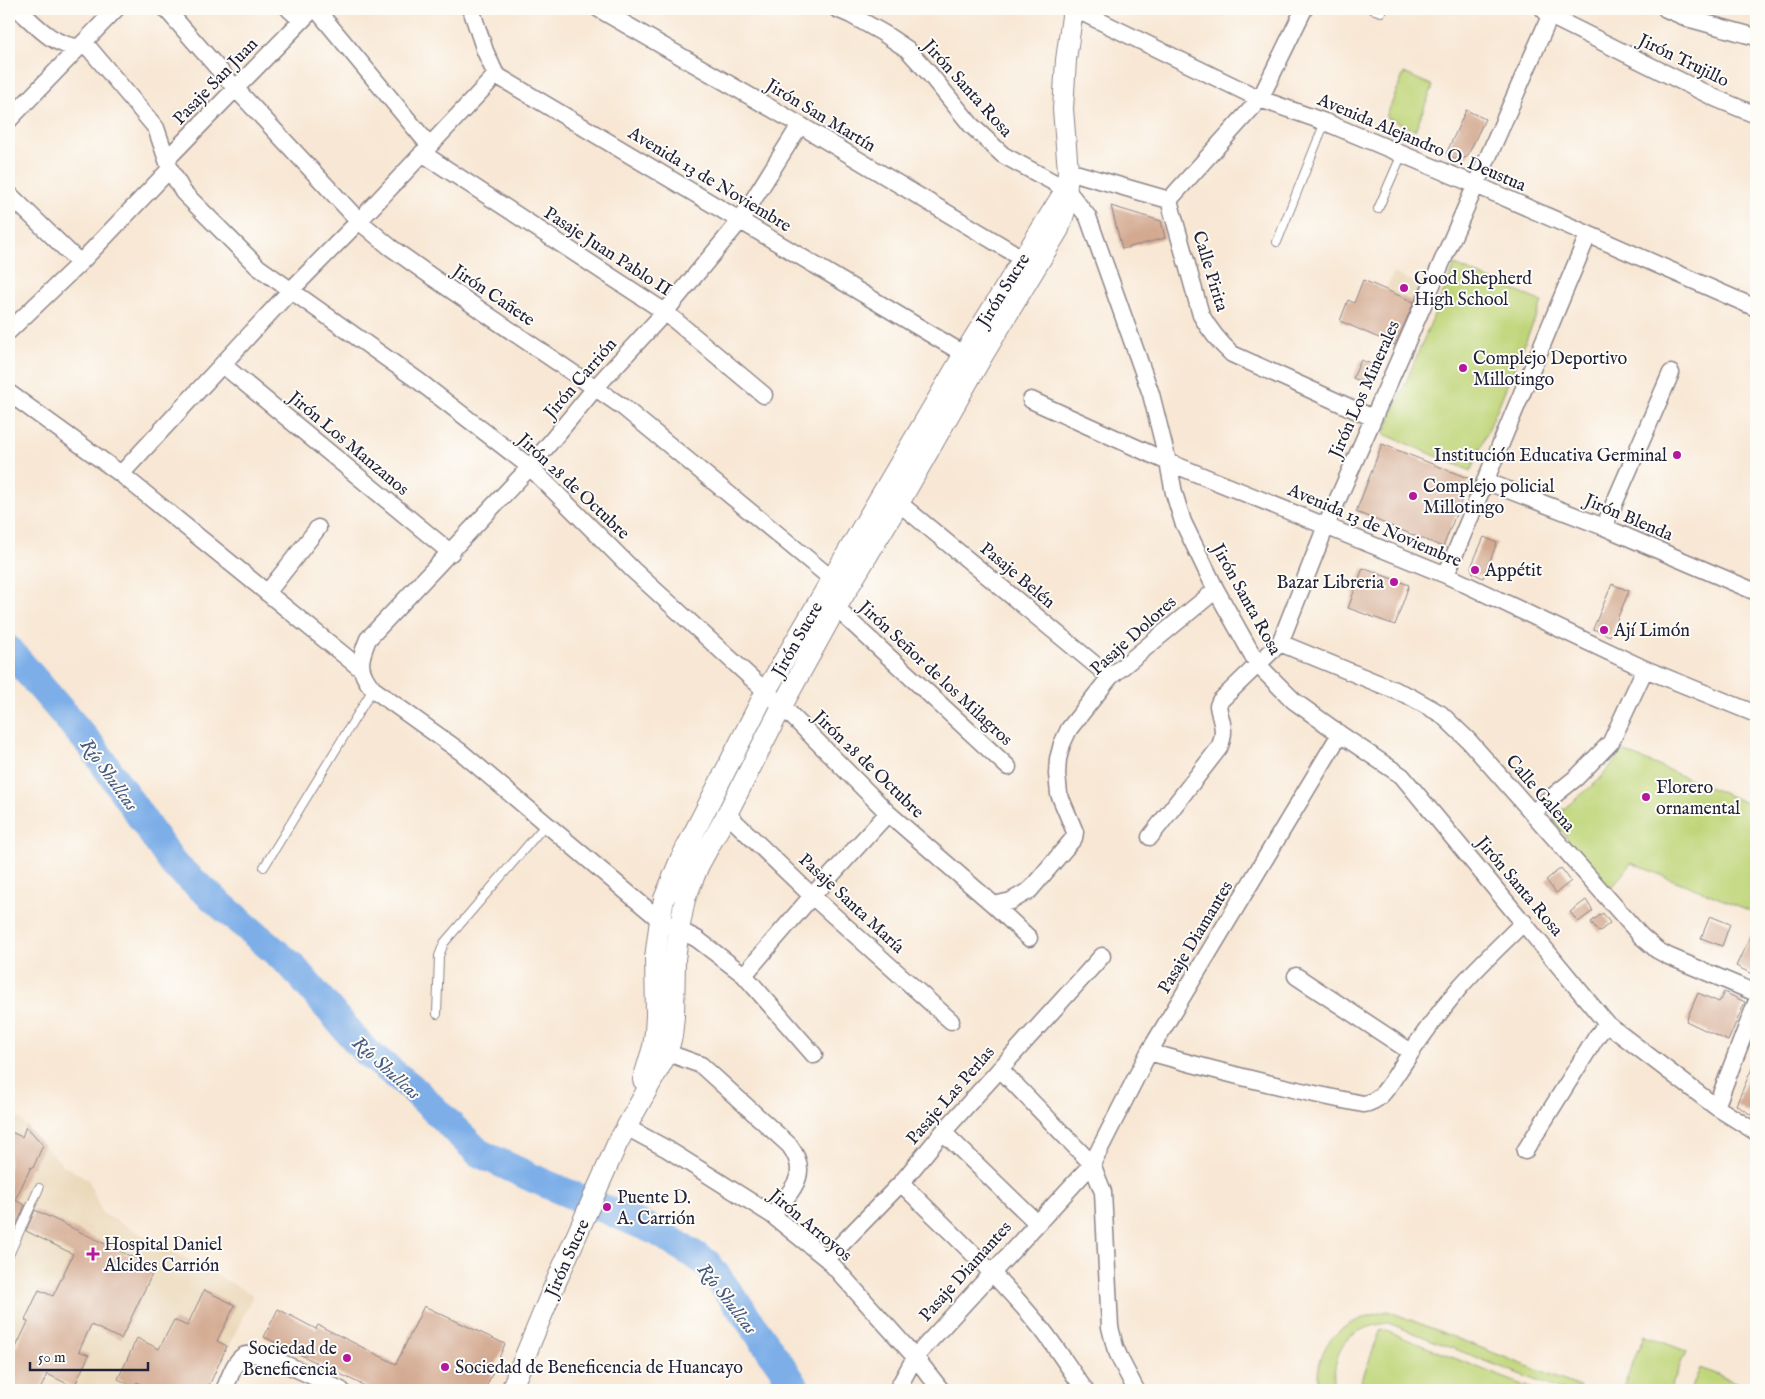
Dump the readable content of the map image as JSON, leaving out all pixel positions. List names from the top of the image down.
{
  "streets": {
    "street": [
      "Jirón Trujillo",
      "Pasaje San Juan",
      "Jirón Santa Rosa",
      "Jirón San Martín",
      "Avenida Alejandro O. Deustua",
      "Avenida 13 de Noviembre",
      "Pasaje Juan Pablo II",
      "Calle Pirita",
      "Jirón Sucre",
      "Jirón Cañete",
      "Jirón Carrión",
      "Jirón Los Minerales",
      "Jirón Los Manzanos",
      "Jirón 28 de Octubre",
      "Jirón Blenda",
      "Pasaje Belén",
      "Pasaje Dolores",
      "Jirón Señor de los Milagros",
      "Calle Galena",
      "Pasaje Santa María",
      "Pasaje Diamantes",
      "Pasaje Las Perlas",
      "Jirón Arroyos"
    ]
  },
  "crossings": [
    ["Jirón Trujillo", "Jirón Los Minerales"],
    ["Pasaje San Juan", "Pasaje Juan Pablo II"],
    ["Pasaje San Juan", "Jirón Cañete"],
    ["Pasaje San Juan", "Jirón 28 de Octubre"],
    ["Jirón Santa Rosa", "Avenida 13 de Noviembre"],
    ["Jirón Santa Rosa", "Jirón Sucre"],
    ["Jirón Santa Rosa", "Jirón Los Minerales"],
    ["Jirón Santa Rosa", "Pasaje Dolores"],
    ["Jirón Santa Rosa", "Pasaje Diamantes"],
    ["Jirón San Martín", "Jirón Sucre"],
    ["Jirón San Martín", "Jirón Carrión"],
    ["Avenida Alejandro O. Deustua", "Jirón Sucre"],
    ["Avenida Alejandro O. Deustua", "Jirón Los Minerales"],
    ["Avenida 13 de Noviembre", "Jirón Sucre"],
    ["Avenida 13 de Noviembre", "Jirón Carrión"],
    ["Avenida 13 de Noviembre", "Jirón Los Minerales"],
    ["Pasaje Juan Pablo II", "Jirón Carrión"],
    ["Calle Pirita", "Jirón Los Minerales"],
    ["Jirón Sucre", "Jirón Cañete"],
    ["Jirón Sucre", "Jirón 28 de Octubre"],
    ["Jirón Sucre", "Pasaje Belén"],
    ["Jirón Sucre", "Jirón Señor de los Milagros"],
    ["Jirón Sucre", "Pasaje Santa María"],
    ["Jirón Sucre", "Jirón Arroyos"],
    ["Jirón Cañete", "Jirón Carrión"],
    ["Jirón Carrión", "Jirón Los Manzanos"],
    ["Jirón Carrión", "Jirón 28 de Octubre"],
    ["Jirón Los Minerales", "Calle Galena"],
    ["Jirón 28 de Octubre", "Pasaje Dolores"],
    ["Pasaje Belén", "Pasaje Dolores"],
    ["Pasaje Diamantes", "Jirón Arroyos"],
    ["Pasaje Las Perlas", "Jirón Arroyos"]
  ],
  "water": ["Río Shullcas"],
  "places": {
    "other": [
      "Good Shepherd High School",
      "Complejo Deportivo Millotingo",
      "Institución Educativa Germinal",
      "Complejo policial Millotingo",
      "Appétit",
      "Bazar Libreria",
      "Ají Limón",
      "Florero ornamental",
      "Puente D. A. Carrión",
      "Sociedad de Beneficencia",
      "Sociedad de Beneficencia de Huancayo"
    ],
    "health": ["Hospital Daniel Alcides Carrión"]
  },
  "scale_bar": "50 m"
}
